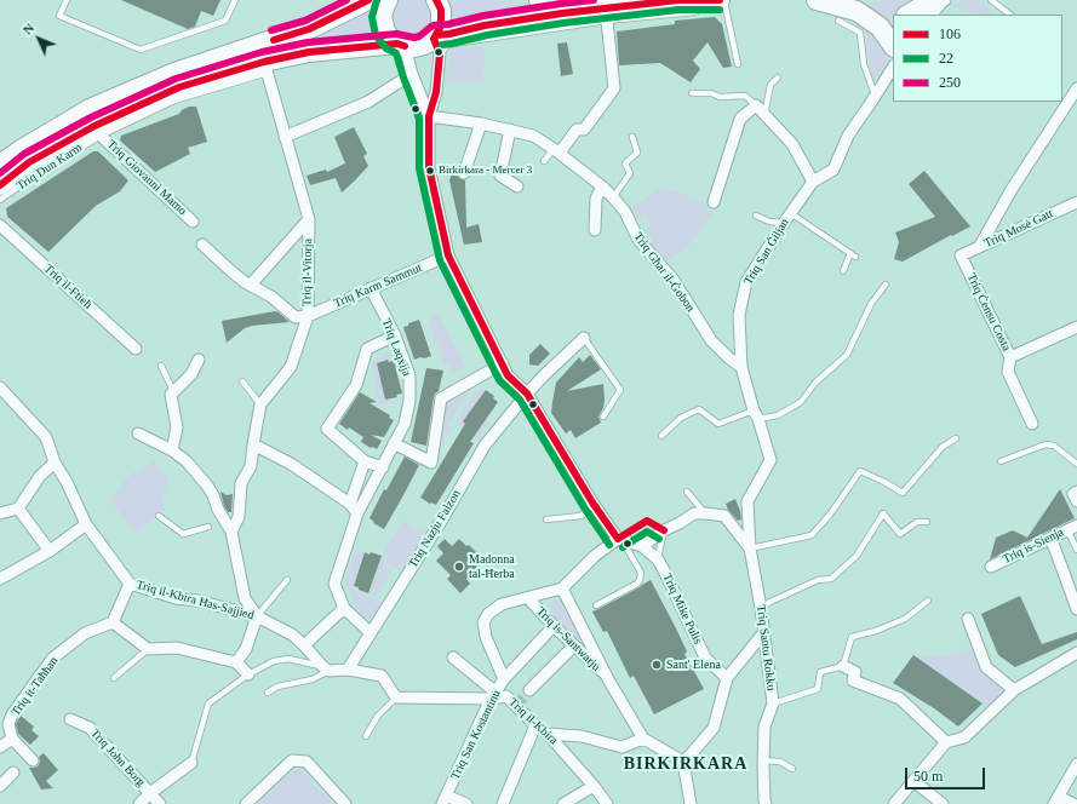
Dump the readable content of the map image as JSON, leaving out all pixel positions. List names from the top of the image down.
{
  "streets": {
    "highway": ["Triq Dun Karm"],
    "street": [
      "Triq Giovanni Mamo",
      "Triq Mosè Gatt",
      "Triq San Ġiljan",
      "Triq il-Vitorja",
      "Triq Għar il-Ġobon",
      "Triq Karm Sammut",
      "Triq il-Ftieħ",
      "Triq Ċensu Costa",
      "Triq Laqxija",
      "Triq Nazju Falzon",
      "Triq is-Sienja",
      "Triq il-Kbira Ħas-Sajjied",
      "Triq Mike Pulis",
      "Triq is-Santwarju",
      "Triq Santu Rokku",
      "Triq it-Taħħan",
      "Triq il-Kbira",
      "Triq San Kostantinu",
      "Triq John Borg"
    ]
  },
  "crossings": [
    ["Triq Dun Karm", "Triq Giovanni Mamo"],
    ["Triq Dun Karm", "Triq il-Vitorja"],
    ["Triq Mosè Gatt", "Triq Ċensu Costa"],
    ["Triq San Ġiljan", "Triq Għar il-Ġobon"],
    ["Triq San Ġiljan", "Triq Santu Rokku"],
    ["Triq il-Vitorja", "Triq Karm Sammut"],
    ["Triq Karm Sammut", "Triq Laqxija"],
    ["Triq Laqxija", "Triq Nazju Falzon"],
    ["Triq is-Santwarju", "Triq San Kostantinu"],
    ["Triq il-Kbira", "Triq San Kostantinu"]
  ],
  "districts": ["BIRKIRKARA"],
  "places": ["Birkirkara - Mercer 3", "Madonna tal-Ħerba", "Sant' Elena"],
  "lines": ["transit line 106", "transit line 22", "transit line 250"],
  "legend": ["106", "22", "250"],
  "scale_bar": "50 m",
  "north": "top left"
}
